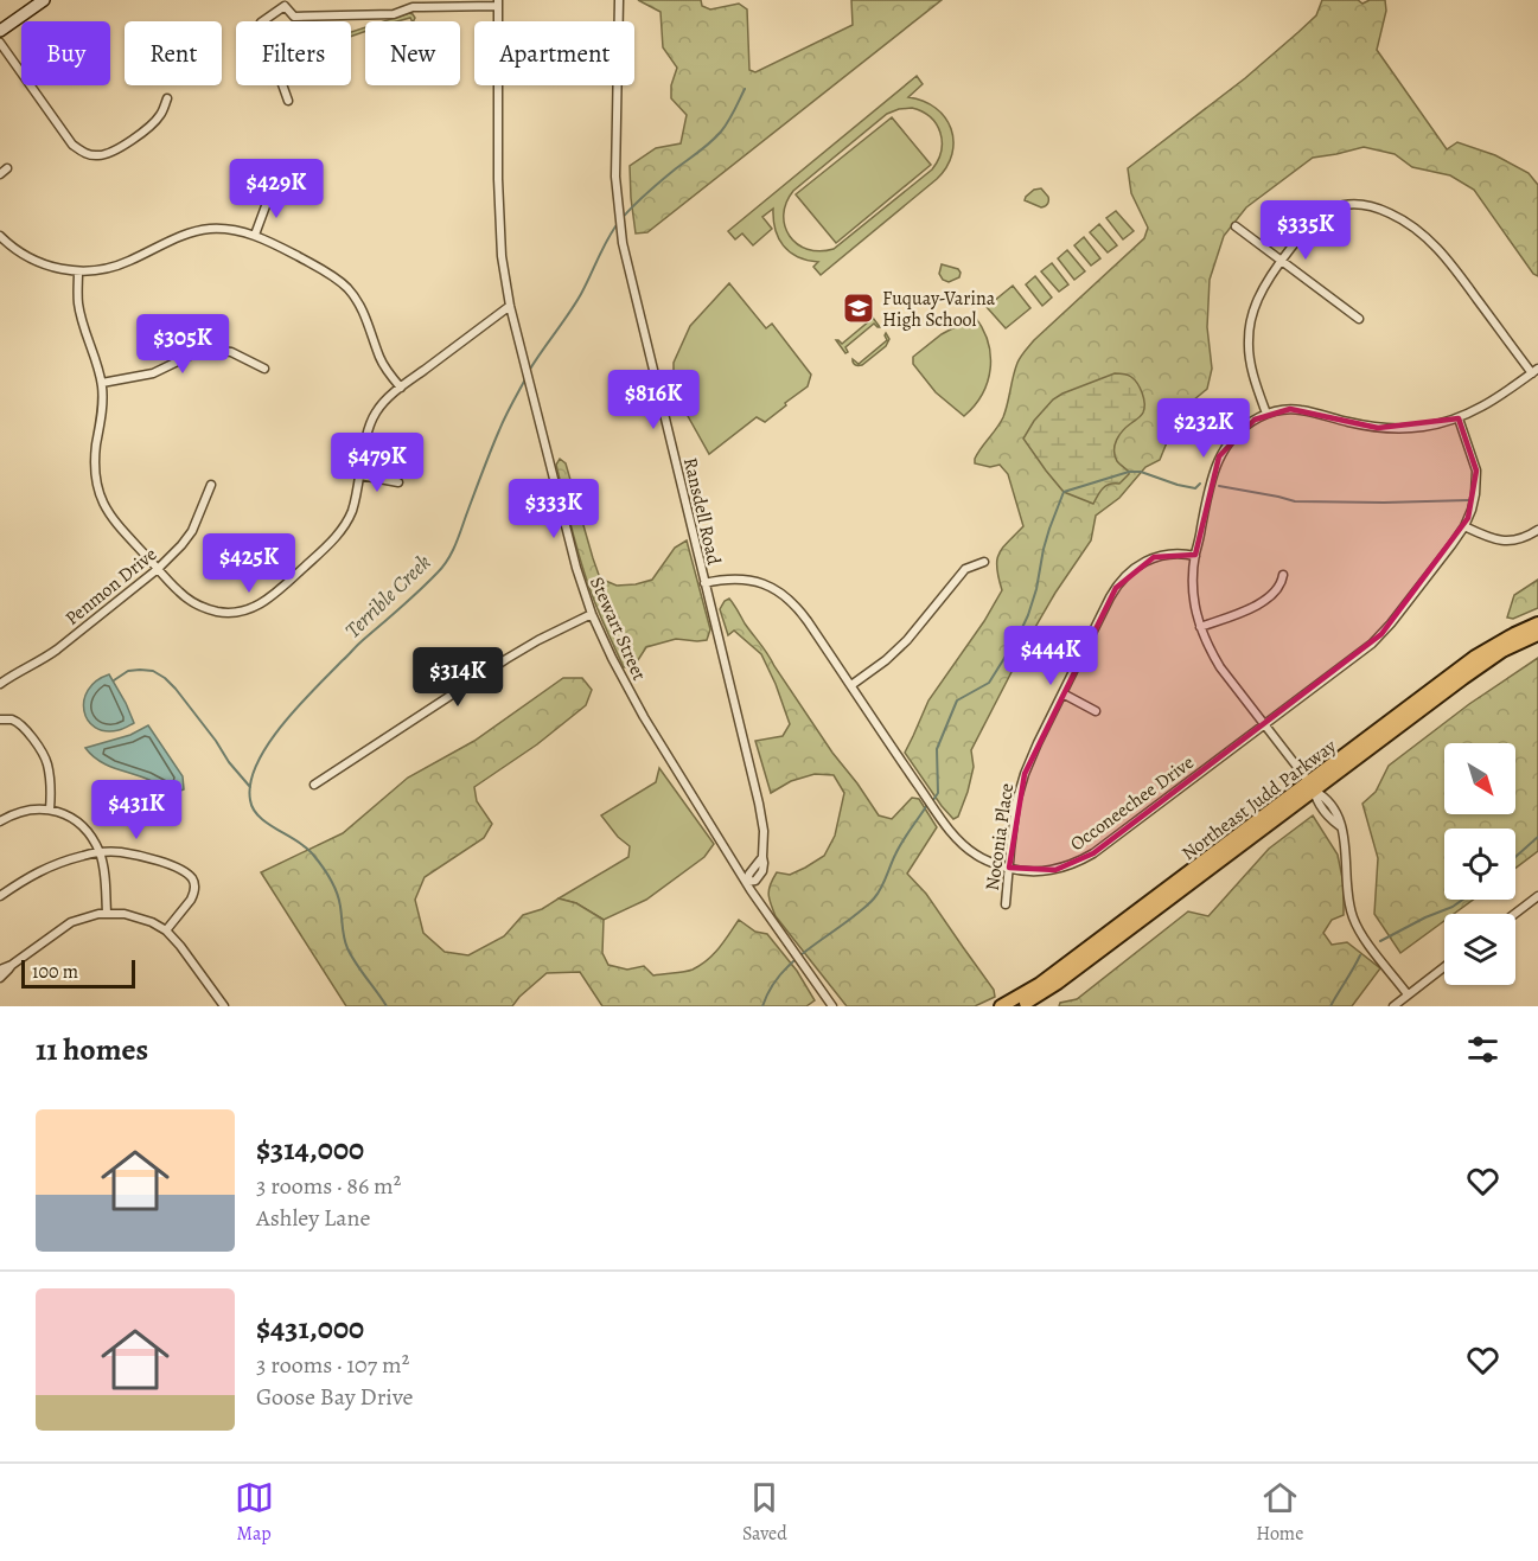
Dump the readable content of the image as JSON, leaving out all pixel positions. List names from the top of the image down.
{
  "streets": {
    "highway": ["Northeast Judd Parkway"],
    "street": [
      "Ransdell Road",
      "Penmon Drive",
      "Stewart Street",
      "Occoneechee Drive",
      "Noconia Place"
    ]
  },
  "crossings": [
    ["Ransdell Road", "Stewart Street"],
    ["Ransdell Road", "Occoneechee Drive"],
    ["Occoneechee Drive", "Noconia Place"]
  ],
  "water": ["Terrible Creek"],
  "places": {
    "school or university": ["Fuquay-Varina High School"]
  },
  "scale_bar": "100 m",
  "north": "bottom right",
  "page": {
    "chip": [
      "Buy",
      "Rent",
      "Filters",
      "New",
      "Apartment"
    ],
    "price": [
      "$429K",
      "$335K",
      "$305K",
      "$816K",
      "$232K",
      "$479K",
      "$333K",
      "$425K",
      "$444K",
      "$314K",
      "$431K"
    ],
    "scale": "100 m",
    "heading": "11 homes",
    "list": [
      {
        "name": "$314,000",
        "note": "3 rooms · 86 m² · Ashley Lane"
      },
      {
        "name": "$431,000",
        "note": "3 rooms · 107 m² · Goose Bay Drive"
      }
    ],
    "tabs": ["Map", "Saved", "Home"]
  }
}
